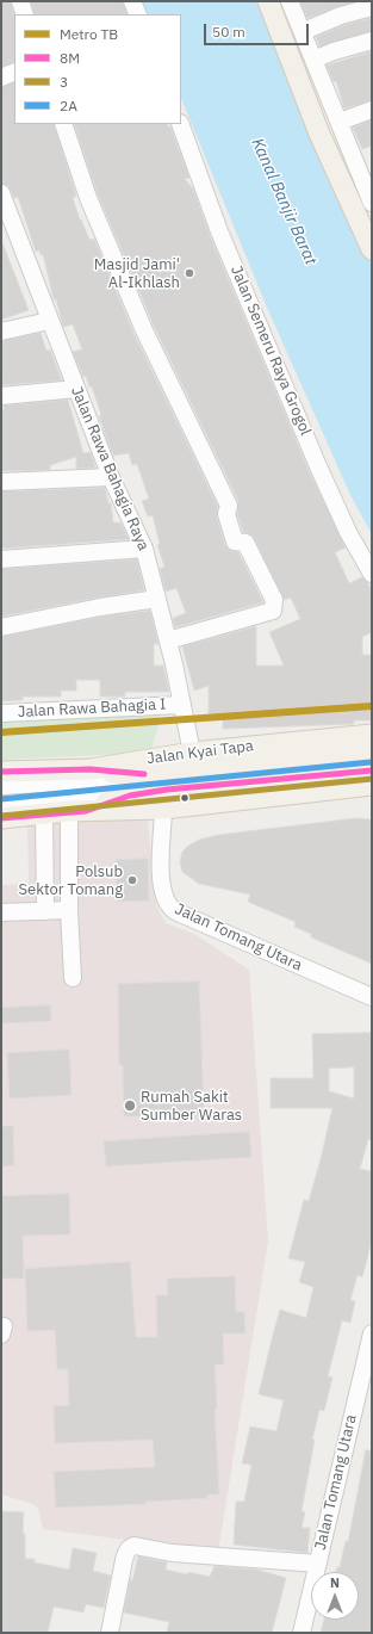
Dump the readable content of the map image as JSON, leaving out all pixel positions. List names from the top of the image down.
{
  "streets": {
    "main road": ["Jalan Kyai Tapa"],
    "street": [
      "Jalan Semeru Raya Grogol",
      "Jalan Rawa Bahagia Raya",
      "Jalan Rawa Bahagia I",
      "Jalan Tomang Utara"
    ]
  },
  "crossings": [
    ["Jalan Rawa Bahagia Raya", "Jalan Rawa Bahagia I"],
    ["Jalan Rawa Bahagia Raya", "Jalan Kyai Tapa"]
  ],
  "water": ["Kanal Banjir Barat"],
  "places": ["Masjid Jami' Al-Ikhlash", "Polsub Sektor Tomang", "Rumah Sakit Sumber Waras"],
  "lines": [
    "metro line TB",
    "transit line 2A",
    "transit line 8M",
    "transit line 3"
  ],
  "legend": [
    "Metro TB",
    "8M",
    "3",
    "2A"
  ],
  "scale_bar": "50 m",
  "north": "top"
}
